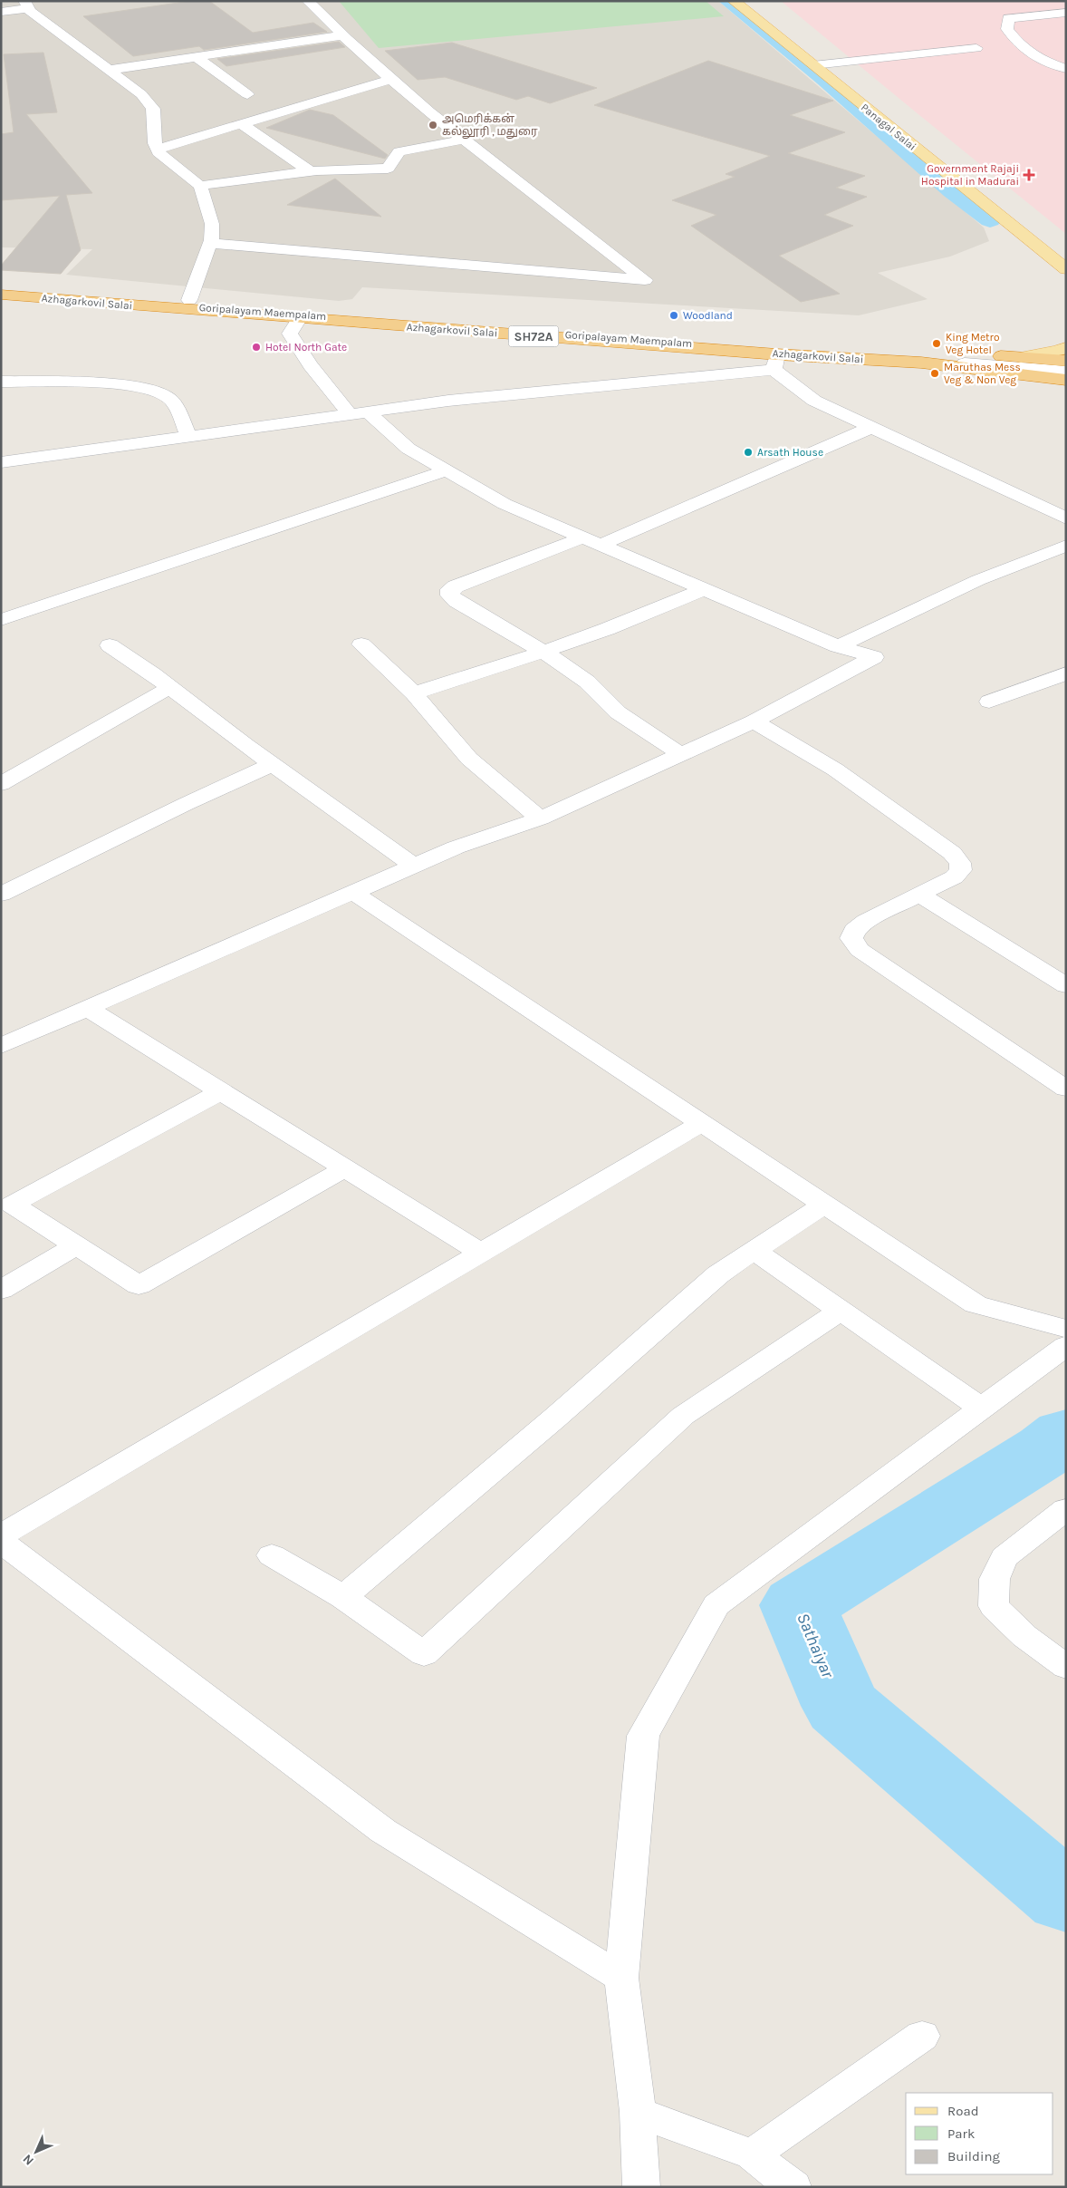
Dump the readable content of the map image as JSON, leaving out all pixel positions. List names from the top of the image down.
{
  "streets": {
    "highway": ["Azhagarkovil Salai", "SH72A"],
    "main road": ["Panagal Salai"],
    "street": ["Goripalayam Maempalam"]
  },
  "crossings": [
    ["Azhagarkovil Salai", "Goripalayam Maempalam"]
  ],
  "water": ["Sathaiyar"],
  "places": {
    "other": [
      "அமெரிக்கன் கல்லூரி , மதுரை",
      "Woodland",
      "King Metro Veg Hotel",
      "Hotel North Gate",
      "Maruthas Mess Veg & Non Veg",
      "Arsath House"
    ],
    "health": ["Government Rajaji Hospital in Madurai"]
  },
  "legend": ["Road", "Park", "Building"],
  "north": "bottom left"
}
